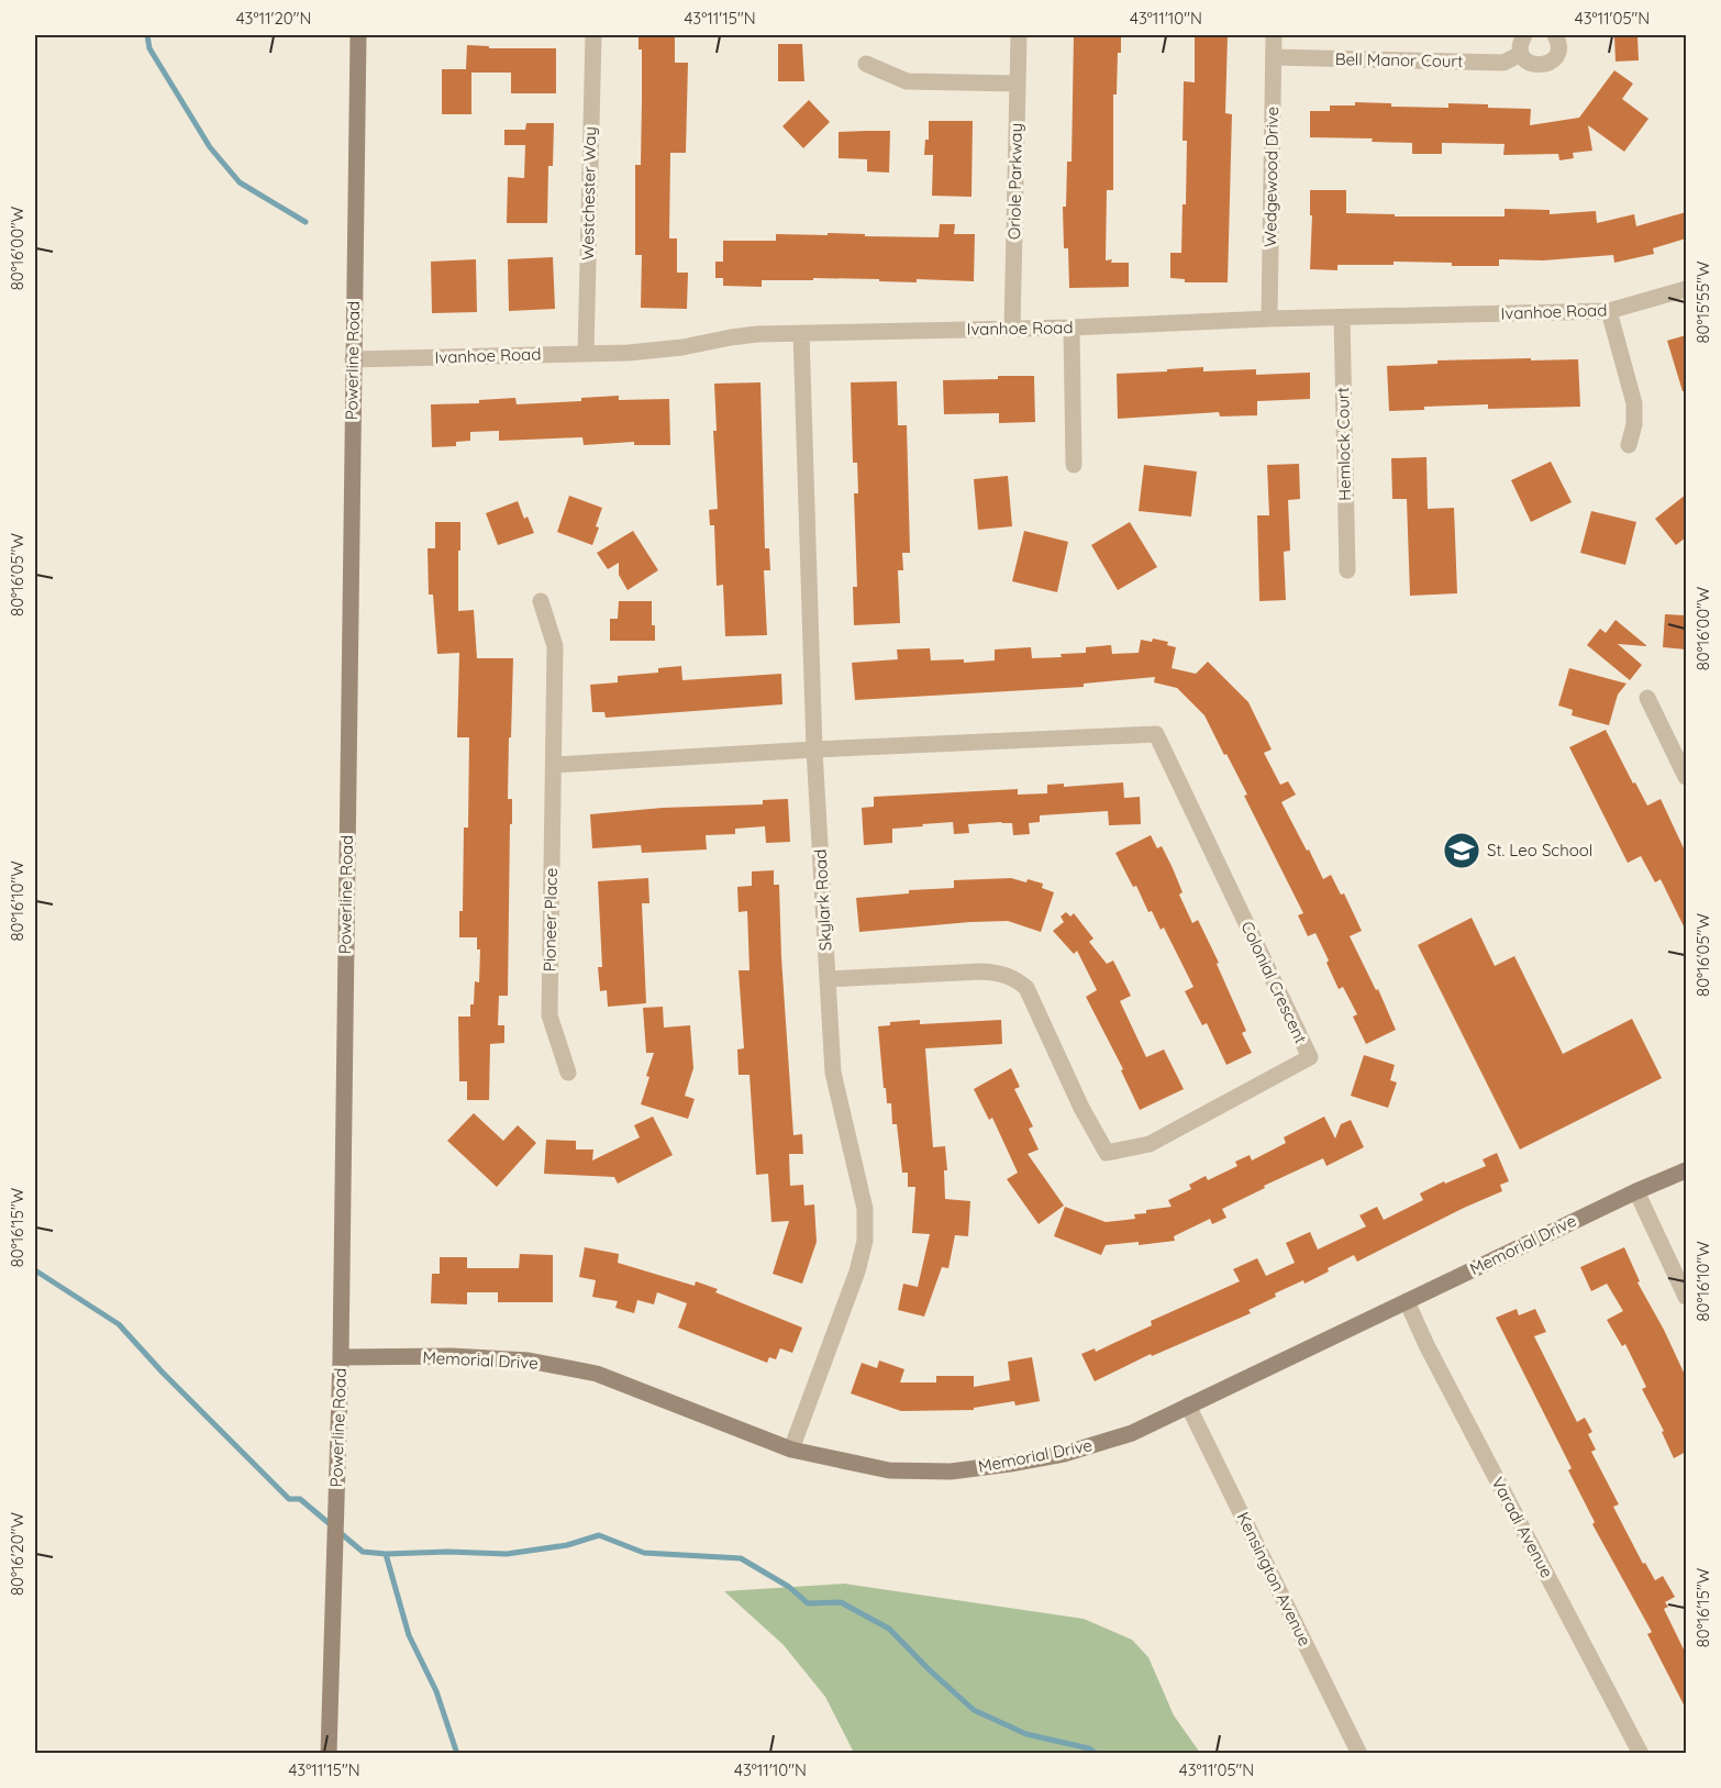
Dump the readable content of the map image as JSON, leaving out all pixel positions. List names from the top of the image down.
{
  "streets": {
    "main road": ["Powerline Road", "Memorial Drive"],
    "street": [
      "Bell Manor Court",
      "Wedgewood Drive",
      "Oriole Parkway",
      "Westchester Way",
      "Ivanhoe Road",
      "Hemlock Court",
      "Skylark Road",
      "Pioneer Place",
      "Colonial Crescent",
      "Varadi Avenue",
      "Kensington Avenue"
    ]
  },
  "crossings": [
    ["Bell Manor Court", "Wedgewood Drive"],
    ["Wedgewood Drive", "Ivanhoe Road"],
    ["Oriole Parkway", "Ivanhoe Road"],
    ["Westchester Way", "Ivanhoe Road"],
    ["Ivanhoe Road", "Powerline Road"],
    ["Ivanhoe Road", "Hemlock Court"],
    ["Ivanhoe Road", "Skylark Road"],
    ["Powerline Road", "Memorial Drive"],
    ["Skylark Road", "Colonial Crescent"],
    ["Skylark Road", "Memorial Drive"],
    ["Memorial Drive", "Varadi Avenue"],
    ["Memorial Drive", "Kensington Avenue"]
  ],
  "places": {
    "school or university": ["St. Leo School"]
  },
  "coordinates": [
    "43°11'20\"N",
    "43°11'15\"N",
    "43°11'10\"N",
    "43°11'05\"N",
    "80°16'00\"W",
    "80°15'55\"W",
    "80°16'05\"W",
    "80°16'10\"W",
    "80°16'15\"W",
    "80°16'20\"W"
  ]
}
